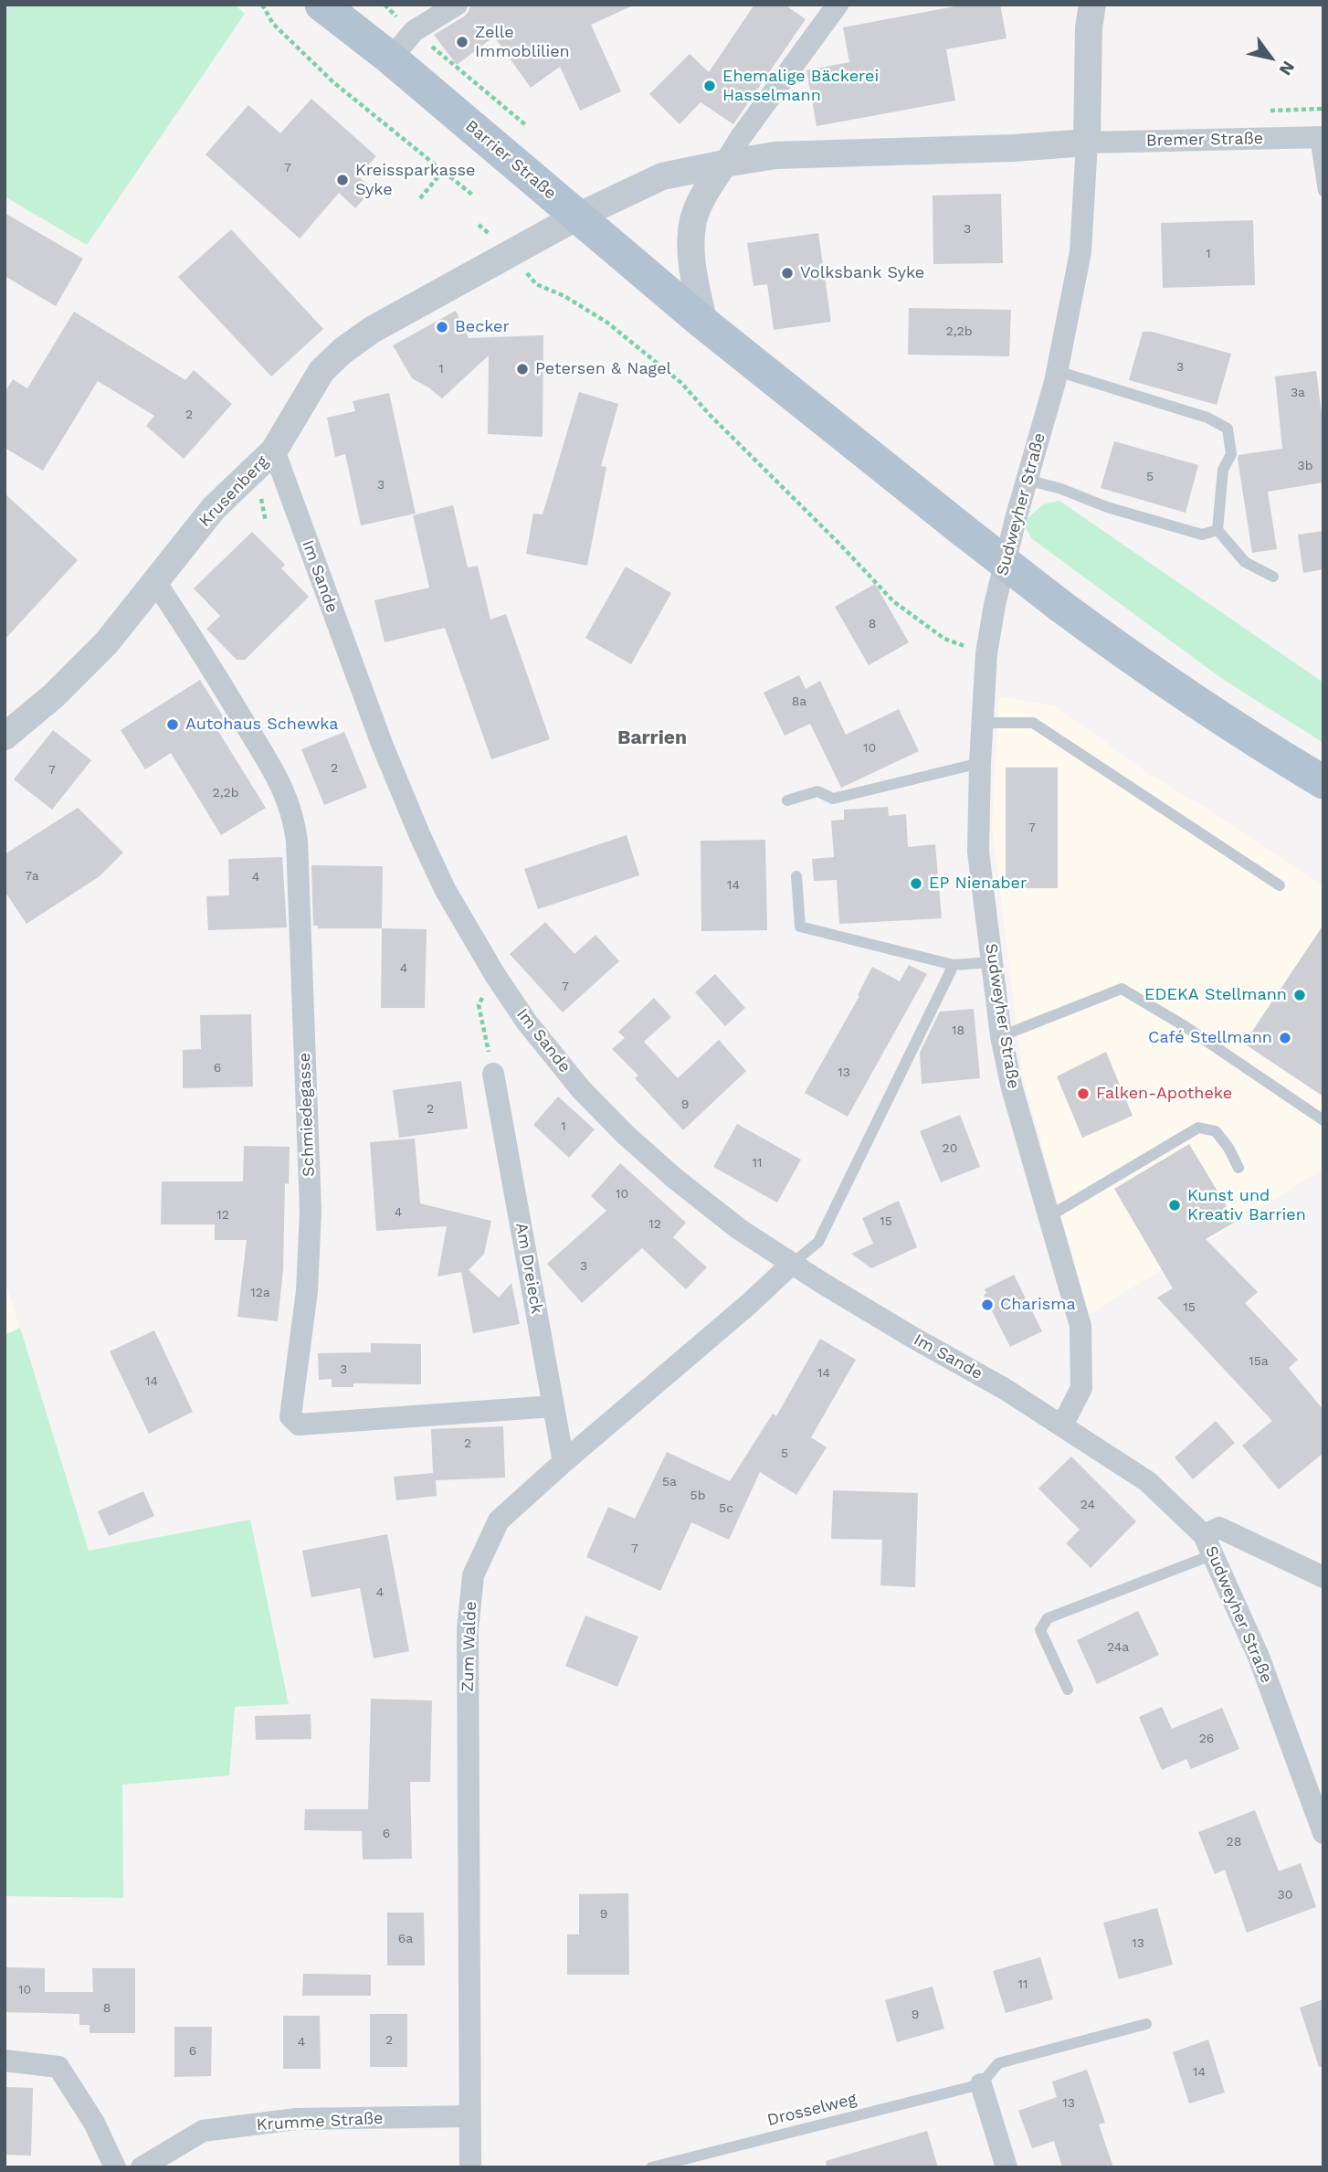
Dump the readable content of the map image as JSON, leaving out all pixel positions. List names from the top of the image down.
{
  "streets": {
    "main road": ["Barrier Straße"],
    "street": [
      "Bremer Straße",
      "Krusenberg",
      "Sudweyher Straße",
      "Im Sande",
      "Schmiedegasse",
      "Am Dreieck",
      "Zum Walde",
      "Krumme Straße"
    ],
    "lane": ["Drosselweg"]
  },
  "crossings": [
    ["Bremer Straße", "Sudweyher Straße"],
    ["Barrier Straße", "Krusenberg"],
    ["Krusenberg", "Im Sande"],
    ["Krusenberg", "Schmiedegasse"],
    ["Sudweyher Straße", "Im Sande"],
    ["Im Sande", "Zum Walde"],
    ["Schmiedegasse", "Am Dreieck"],
    ["Am Dreieck", "Zum Walde"],
    ["Zum Walde", "Krumme Straße"]
  ],
  "districts": ["Barrien"],
  "places": [
    "Zelle Immoblilien",
    "Ehemalige Bäckerei Hasselmann",
    "Kreissparkasse Syke",
    "Volksbank Syke",
    "Becker",
    "Petersen & Nagel",
    "Autohaus Schewka",
    "EP Nienaber",
    "EDEKA Stellmann",
    "Café Stellmann",
    "Falken-Apotheke",
    "Kunst und Kreativ Barrien",
    "Charisma"
  ],
  "house_numbers": [
    "7",
    "3",
    "1",
    "2,2b",
    "3",
    "1",
    "3a",
    "2",
    "3b",
    "5",
    "3",
    "8",
    "8a",
    "10",
    "2",
    "7",
    "2,2b",
    "7",
    "7a",
    "4",
    "14",
    "4",
    "7",
    "18",
    "6",
    "13",
    "9",
    "2",
    "1",
    "20",
    "11",
    "10",
    "4",
    "12",
    "15",
    "12",
    "3",
    "12a",
    "15",
    "15a",
    "3",
    "14",
    "14",
    "2",
    "5",
    "5a",
    "5b",
    "24",
    "5c",
    "7",
    "4",
    "24a",
    "26",
    "6",
    "28",
    "30",
    "9",
    "6a",
    "13",
    "11",
    "10",
    "8",
    "9",
    "2",
    "4",
    "6",
    "14",
    "13"
  ],
  "north": "bottom right"
}
